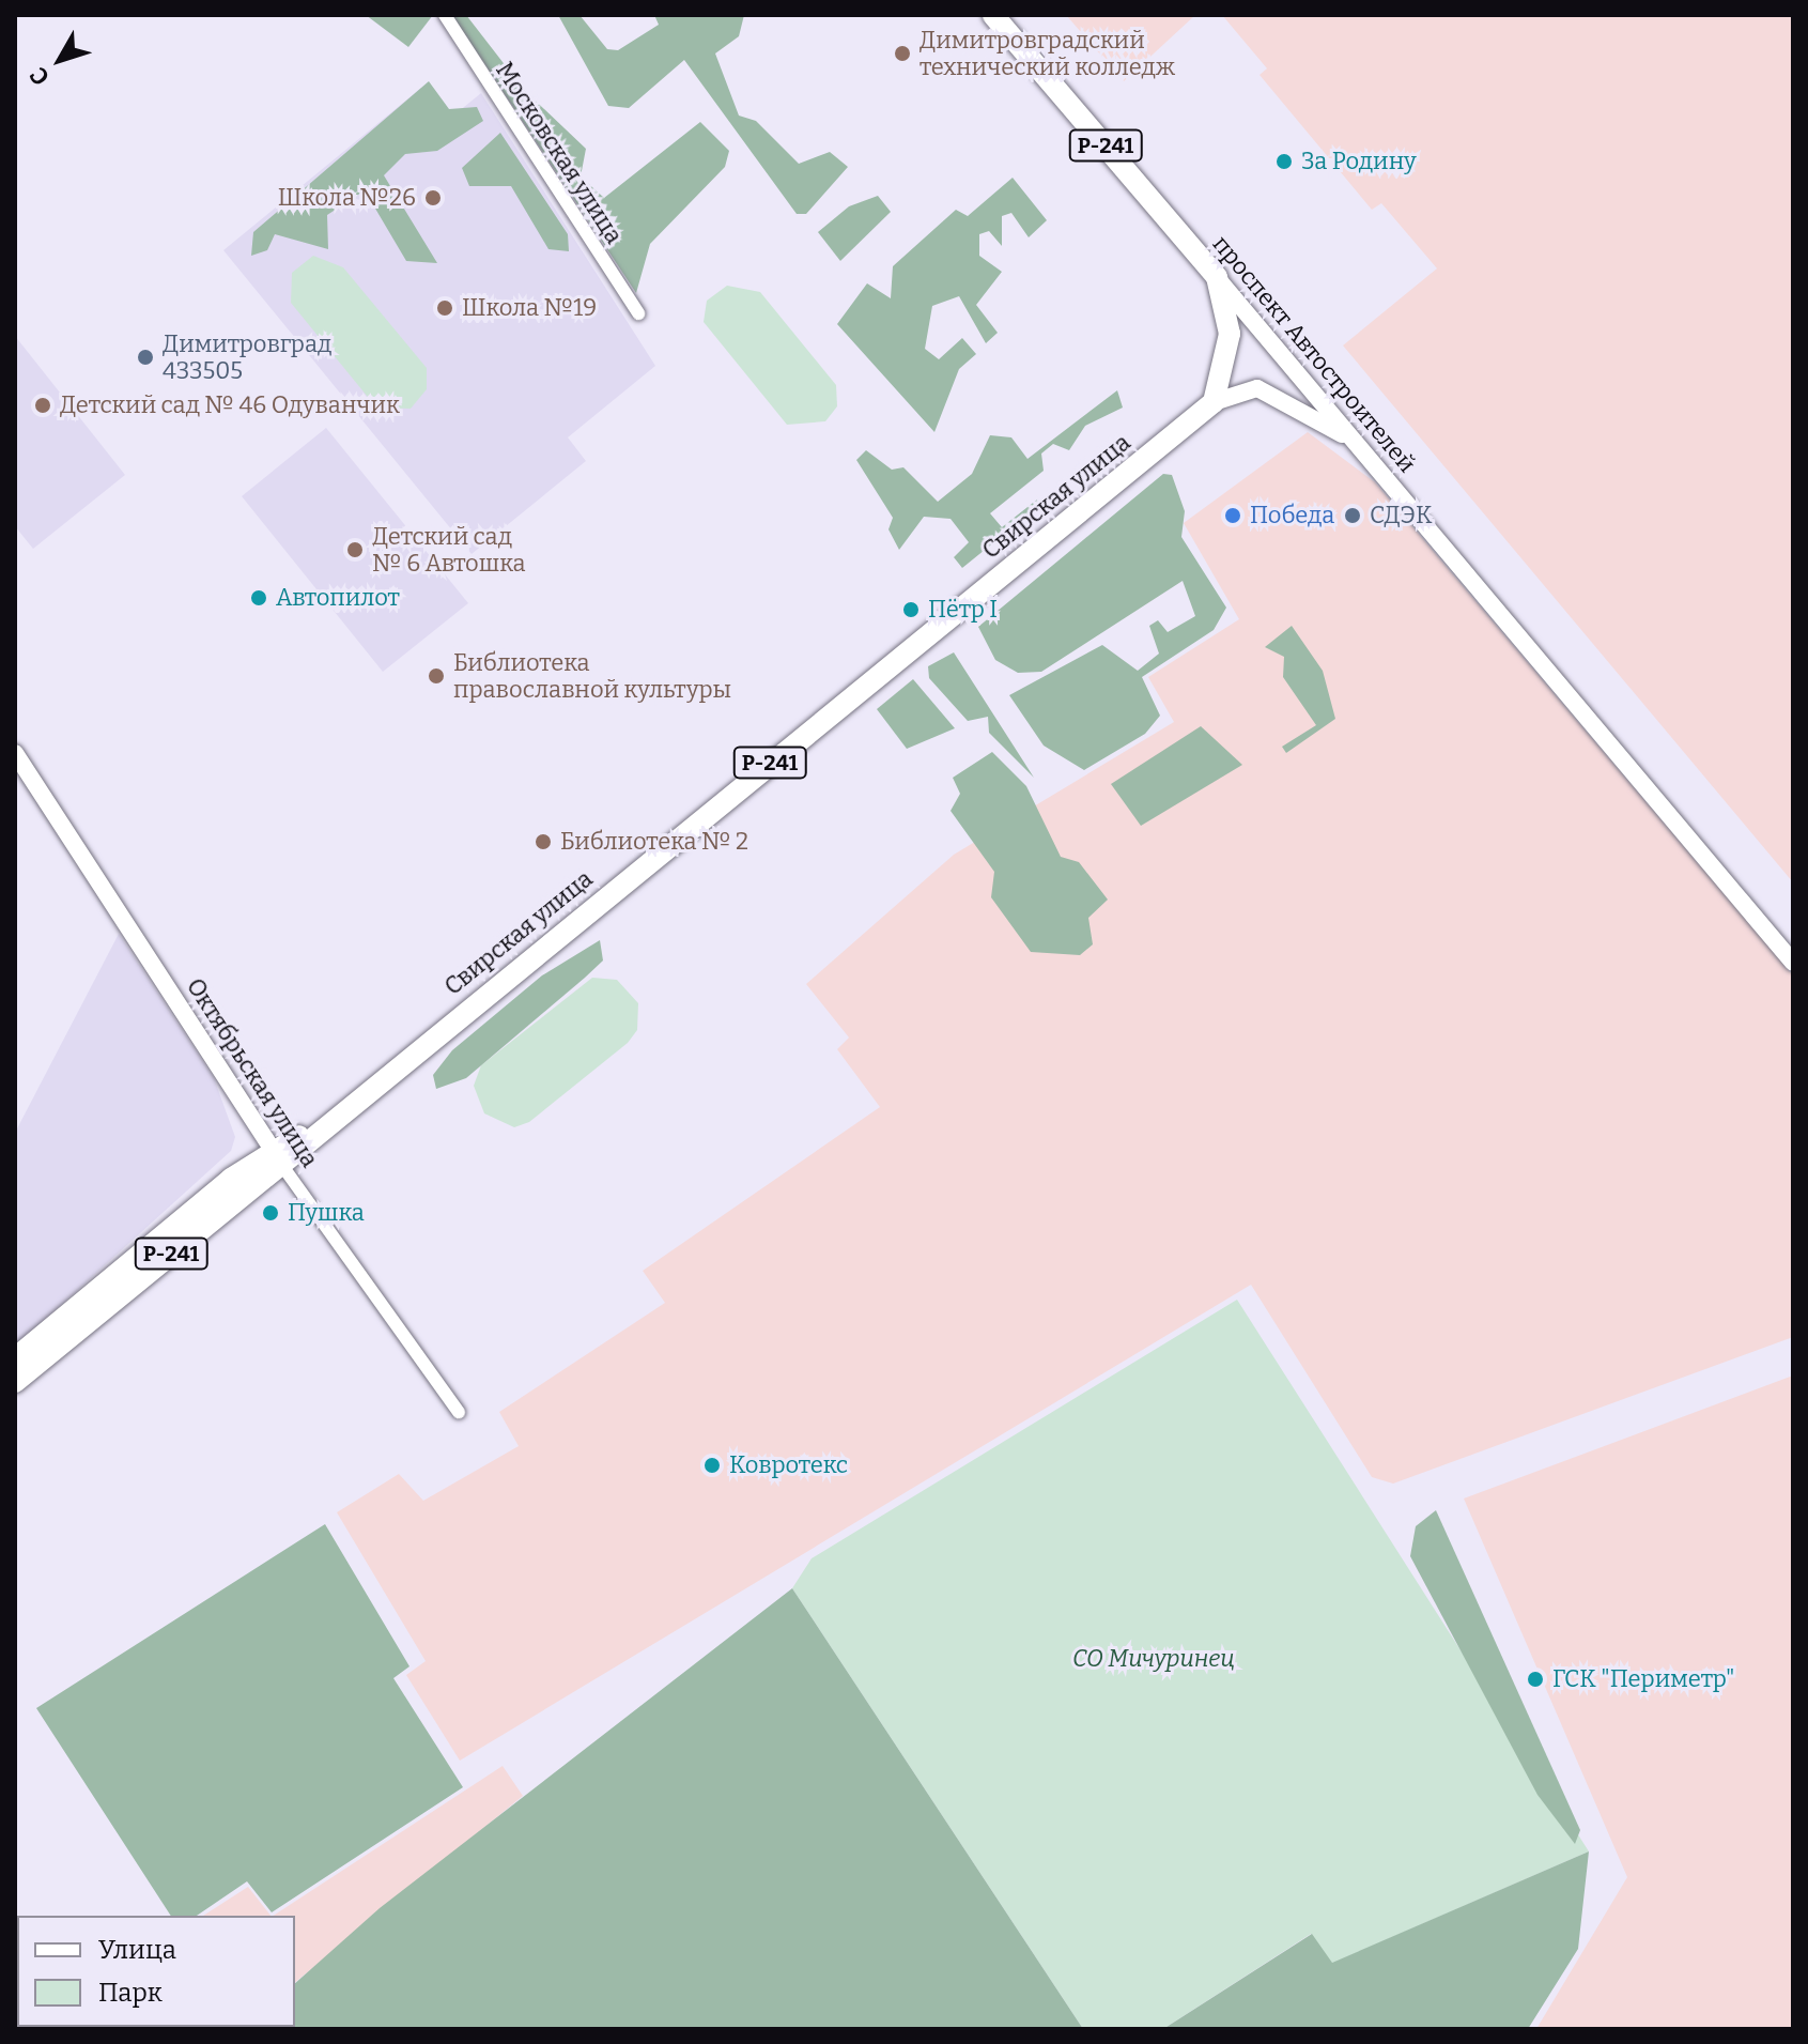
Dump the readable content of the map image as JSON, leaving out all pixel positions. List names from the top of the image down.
{
  "streets": {
    "highway": ["Р-241", "проспект Автостроителей", "Свирская улица"],
    "main road": ["Октябрьская улица"],
    "street": ["Московская улица"]
  },
  "crossings": [
    ["Р-241", "проспект Автостроителей"],
    ["Р-241", "Свирская улица"],
    ["Р-241", "Октябрьская улица"],
    ["проспект Автостроителей", "Свирская улица"],
    ["Свирская улица", "Октябрьская улица"]
  ],
  "parks": ["СО Мичуринец"],
  "places": [
    "Димитровградский технический колледж",
    "За Родину",
    "Школа №26",
    "Школа №19",
    "Димитровград 433505",
    "Детский сад № 46 Одуванчик",
    "Победа",
    "СДЭК",
    "Детский сад № 6 Автошка",
    "Автопилот",
    "Пётр I",
    "Библиотека православной культуры",
    "Библиотека № 2",
    "Пушка",
    "Ковротекс",
    "ГСК \"Периметр\""
  ],
  "legend": ["Улица", "Парк"],
  "north": "bottom left"
}
